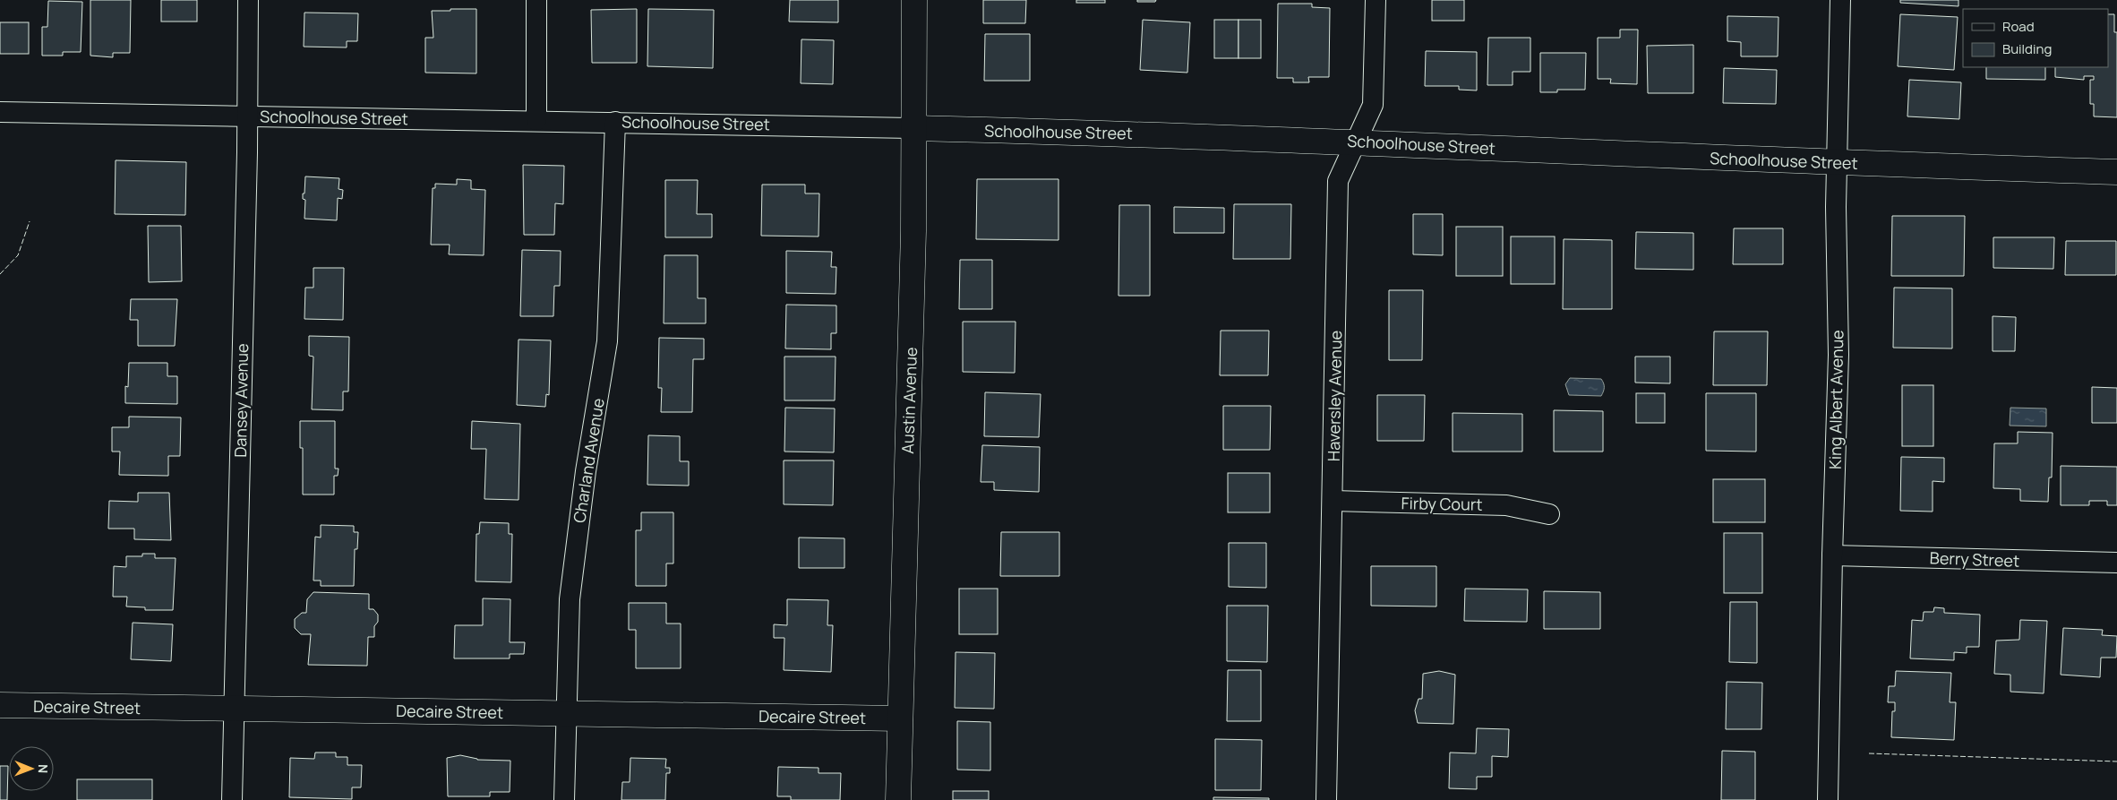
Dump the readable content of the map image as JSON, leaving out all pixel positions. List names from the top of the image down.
{
  "streets": {
    "street": [
      "Schoolhouse Street",
      "Haversley Avenue",
      "King Albert Avenue",
      "Dansey Avenue",
      "Austin Avenue",
      "Charland Avenue",
      "Firby Court",
      "Berry Street",
      "Decaire Street"
    ]
  },
  "crossings": [
    ["Schoolhouse Street", "Haversley Avenue"],
    ["Schoolhouse Street", "King Albert Avenue"],
    ["Schoolhouse Street", "Dansey Avenue"],
    ["Schoolhouse Street", "Austin Avenue"],
    ["Schoolhouse Street", "Charland Avenue"],
    ["Haversley Avenue", "Firby Court"],
    ["King Albert Avenue", "Berry Street"],
    ["Dansey Avenue", "Decaire Street"],
    ["Austin Avenue", "Decaire Street"],
    ["Charland Avenue", "Decaire Street"]
  ],
  "legend": ["Road", "Building"],
  "north": "right"
}
